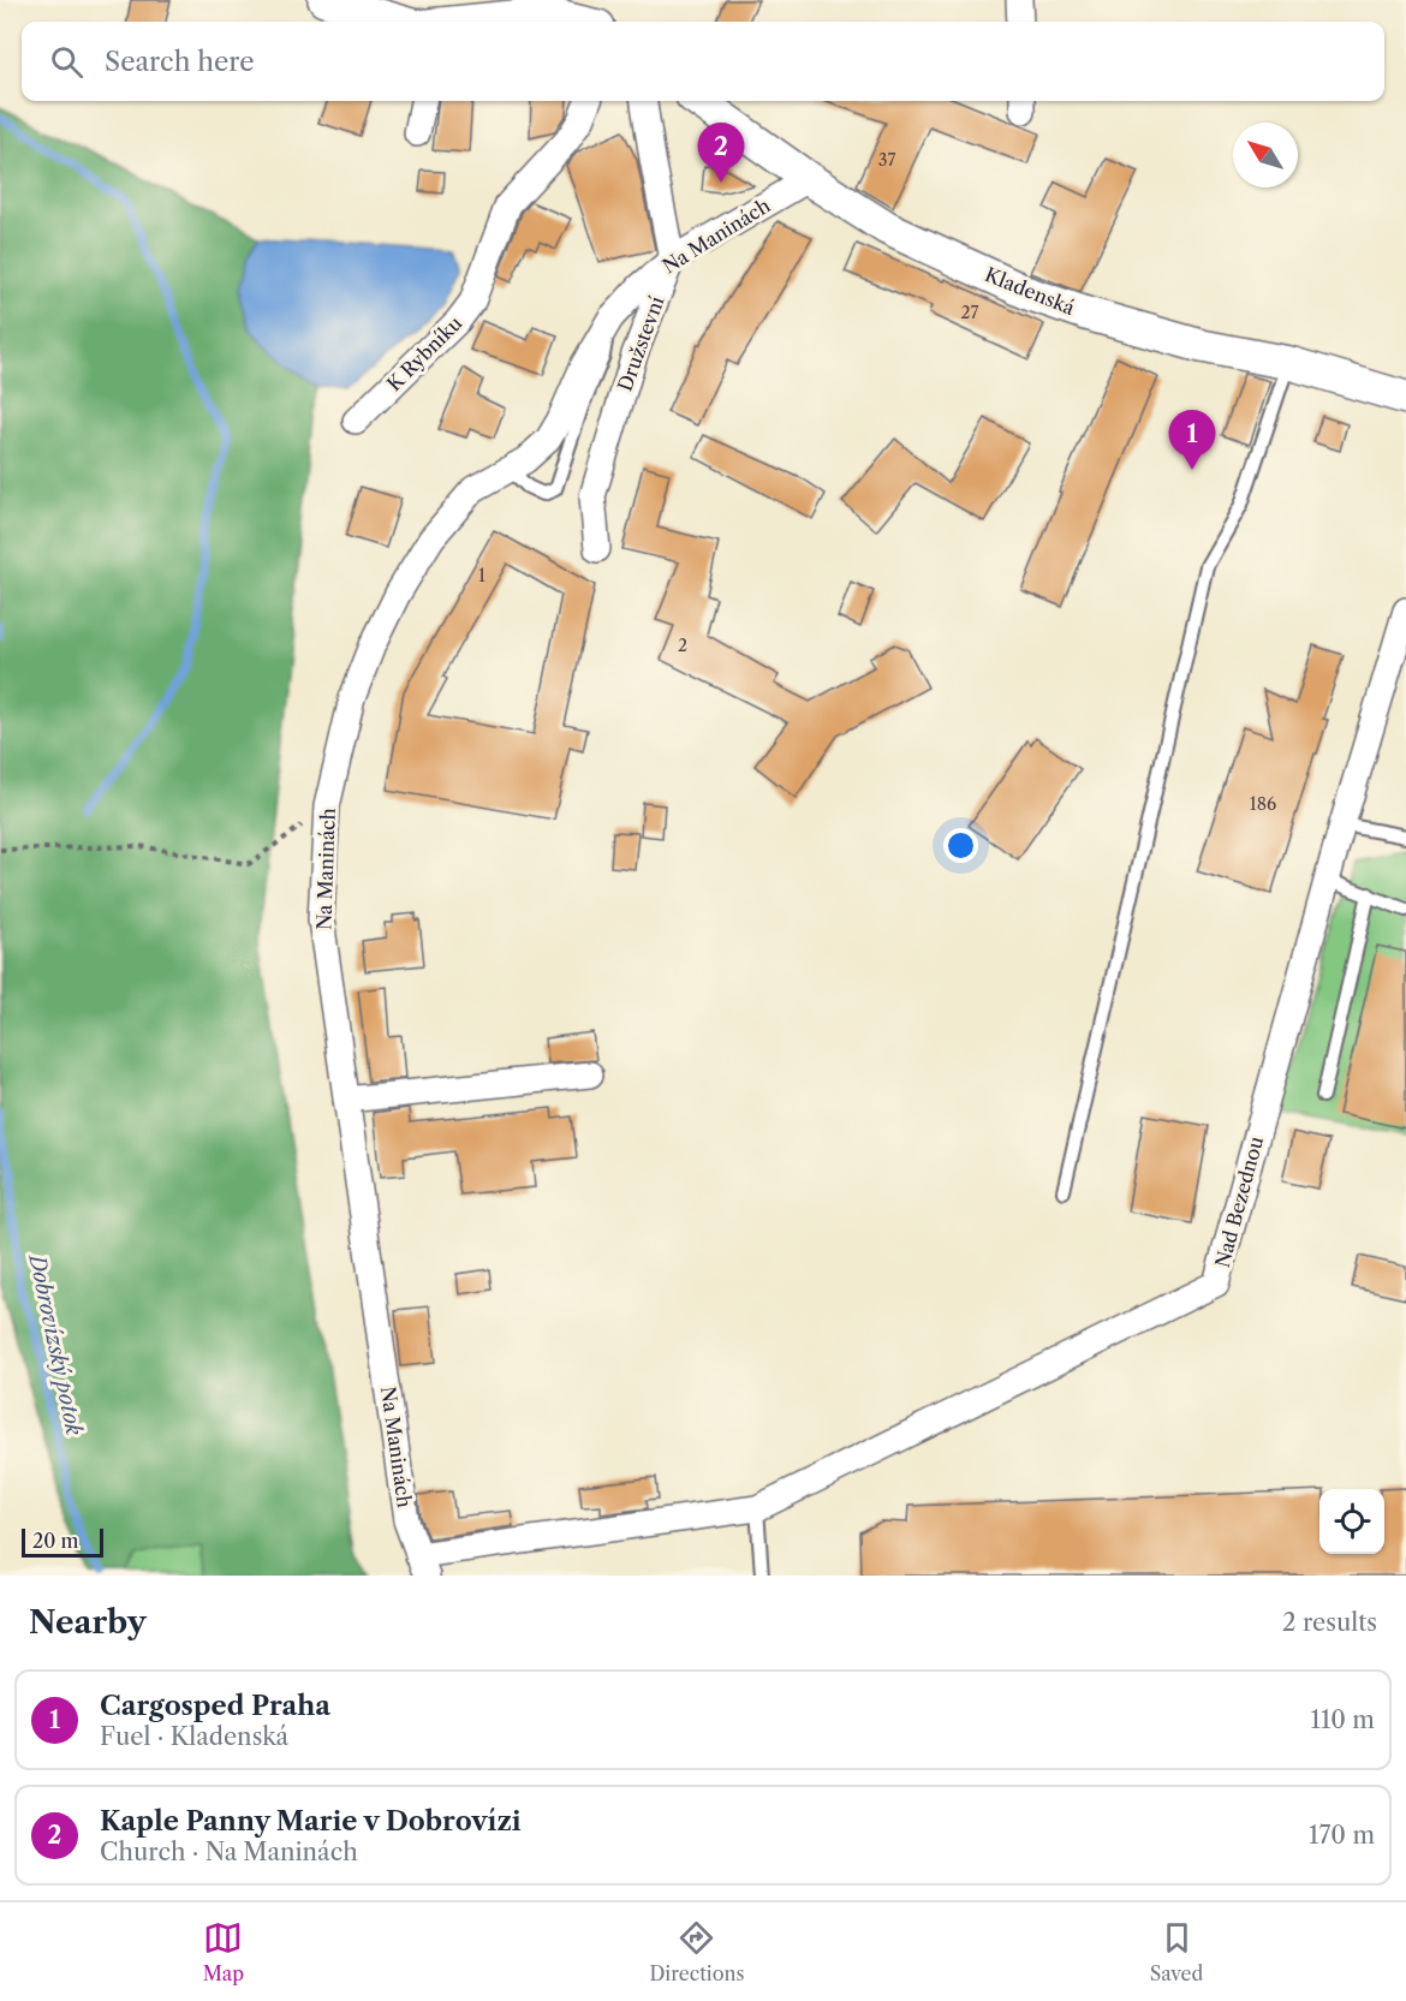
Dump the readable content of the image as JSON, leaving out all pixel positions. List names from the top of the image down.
{
  "streets": {
    "street": [
      "Na Maninách",
      "Kladenská",
      "Družstevní",
      "K Rybníku",
      "Nad Bezednou"
    ]
  },
  "crossings": [
    ["Na Maninách", "Kladenská"],
    ["Na Maninách", "Družstevní"],
    ["Na Maninách", "Nad Bezednou"]
  ],
  "water": ["Dobrovízský potok"],
  "house_numbers": [
    "37",
    "27",
    "1",
    "2",
    "186"
  ],
  "scale_bar": "20 m",
  "north": "top left",
  "page": {
    "search": "Search here",
    "pins": ["2", "1"],
    "scale": "20 m",
    "heading": ["Nearby", "2 results"],
    "list": [
      {
        "mark": "1",
        "name": "Cargosped Praha",
        "note": "Fuel · Kladenská",
        "value": "110 m"
      },
      {
        "mark": "2",
        "name": "Kaple Panny Marie v Dobrovízi",
        "note": "Church · Na Maninách",
        "value": "170 m"
      }
    ],
    "nav": ["Map", "Directions", "Saved"]
  }
}
